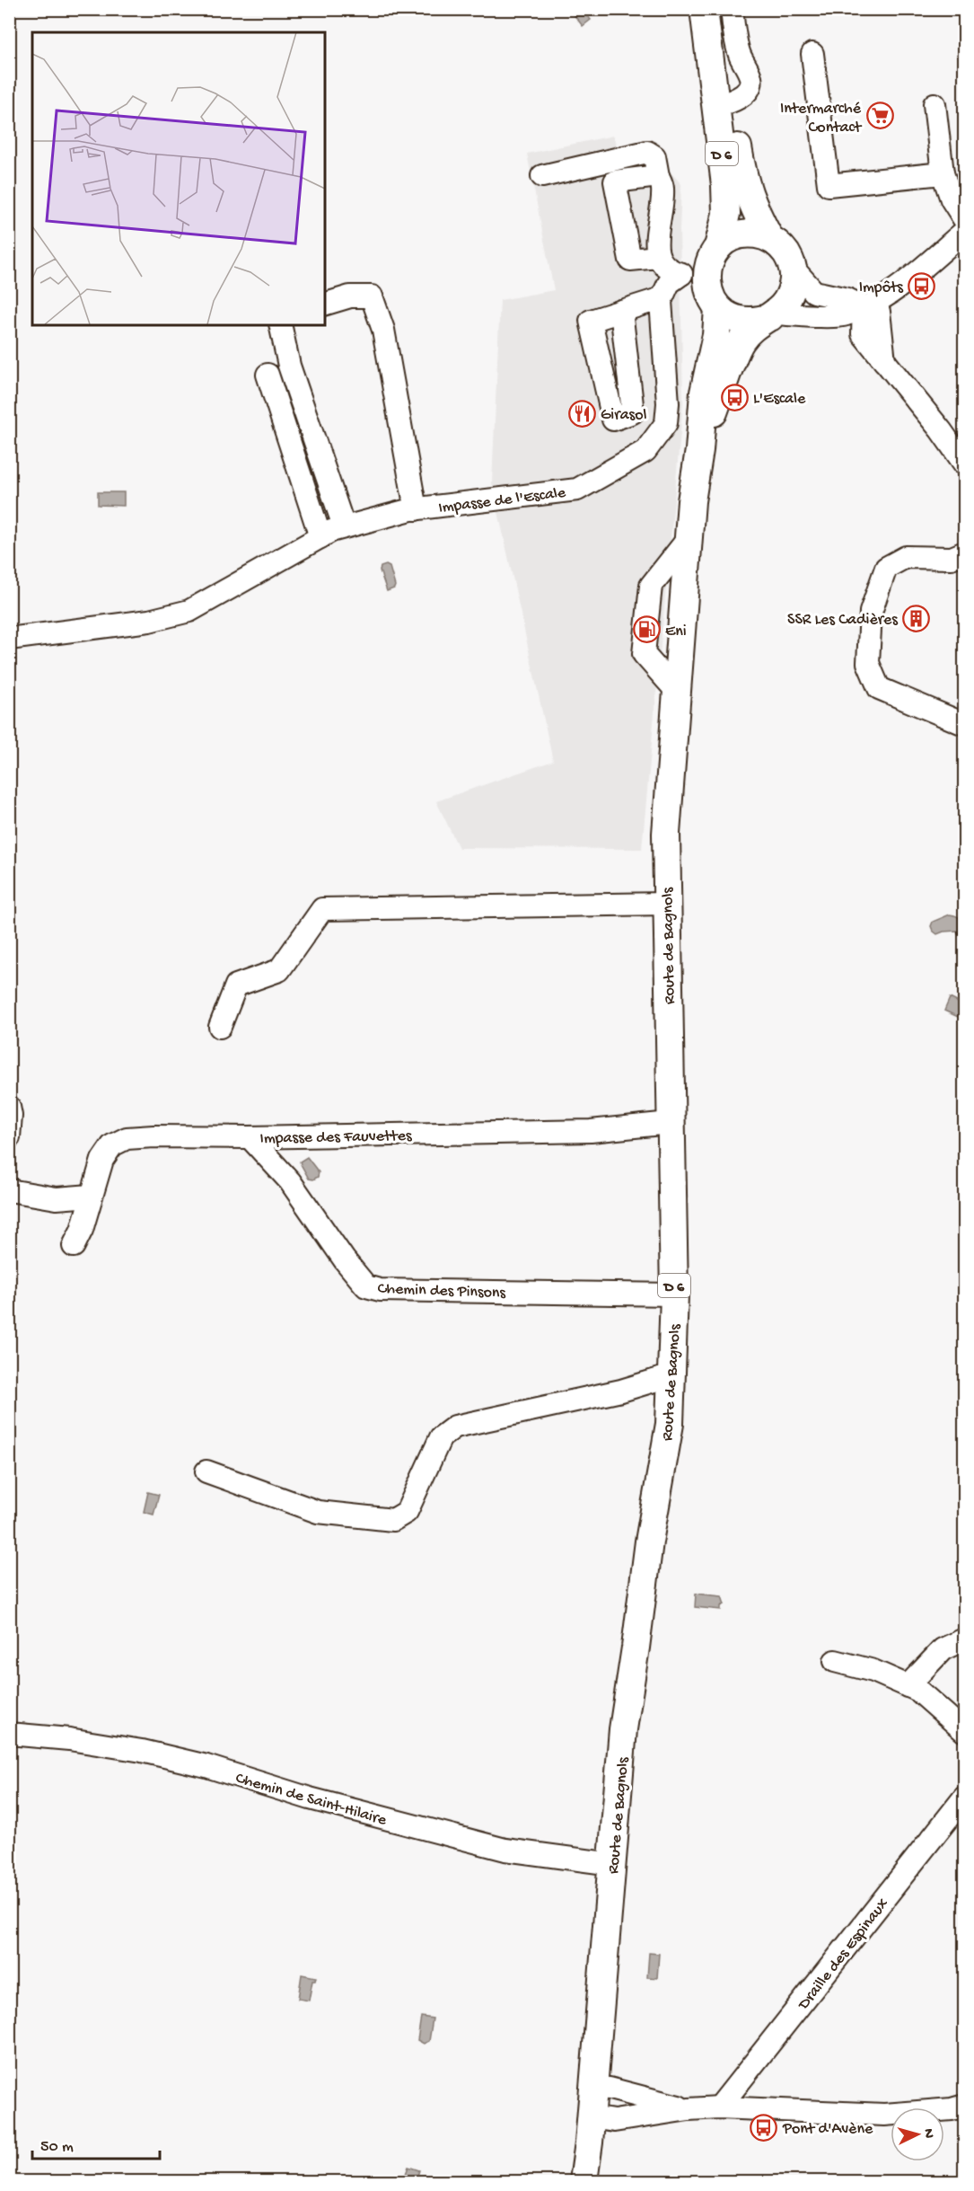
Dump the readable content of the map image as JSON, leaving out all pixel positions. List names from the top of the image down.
{
  "streets": {
    "main road": ["D 6", "Route de Bagnols"],
    "street": [
      "Impasse de l'Escale",
      "Impasse des Fauvettes",
      "Chemin des Pinsons",
      "Chemin de Saint-Hilaire",
      "Draille des Espinaux"
    ]
  },
  "crossings": [
    ["D 6", "Route de Bagnols"],
    ["Route de Bagnols", "Impasse des Fauvettes"],
    ["Route de Bagnols", "Chemin des Pinsons"],
    ["Route de Bagnols", "Chemin de Saint-Hilaire"],
    ["Impasse des Fauvettes", "Chemin des Pinsons"]
  ],
  "places": {
    "supermarket": ["Intermarché Contact"],
    "bus stop": ["Impôts", "L'Escale", "Pont d'Avène"],
    "restaurant": ["Girasol"],
    "building": ["SSR Les Cadières"],
    "fuel station": ["Eni"]
  },
  "scale_bar": "50 m",
  "north": "right"
}
